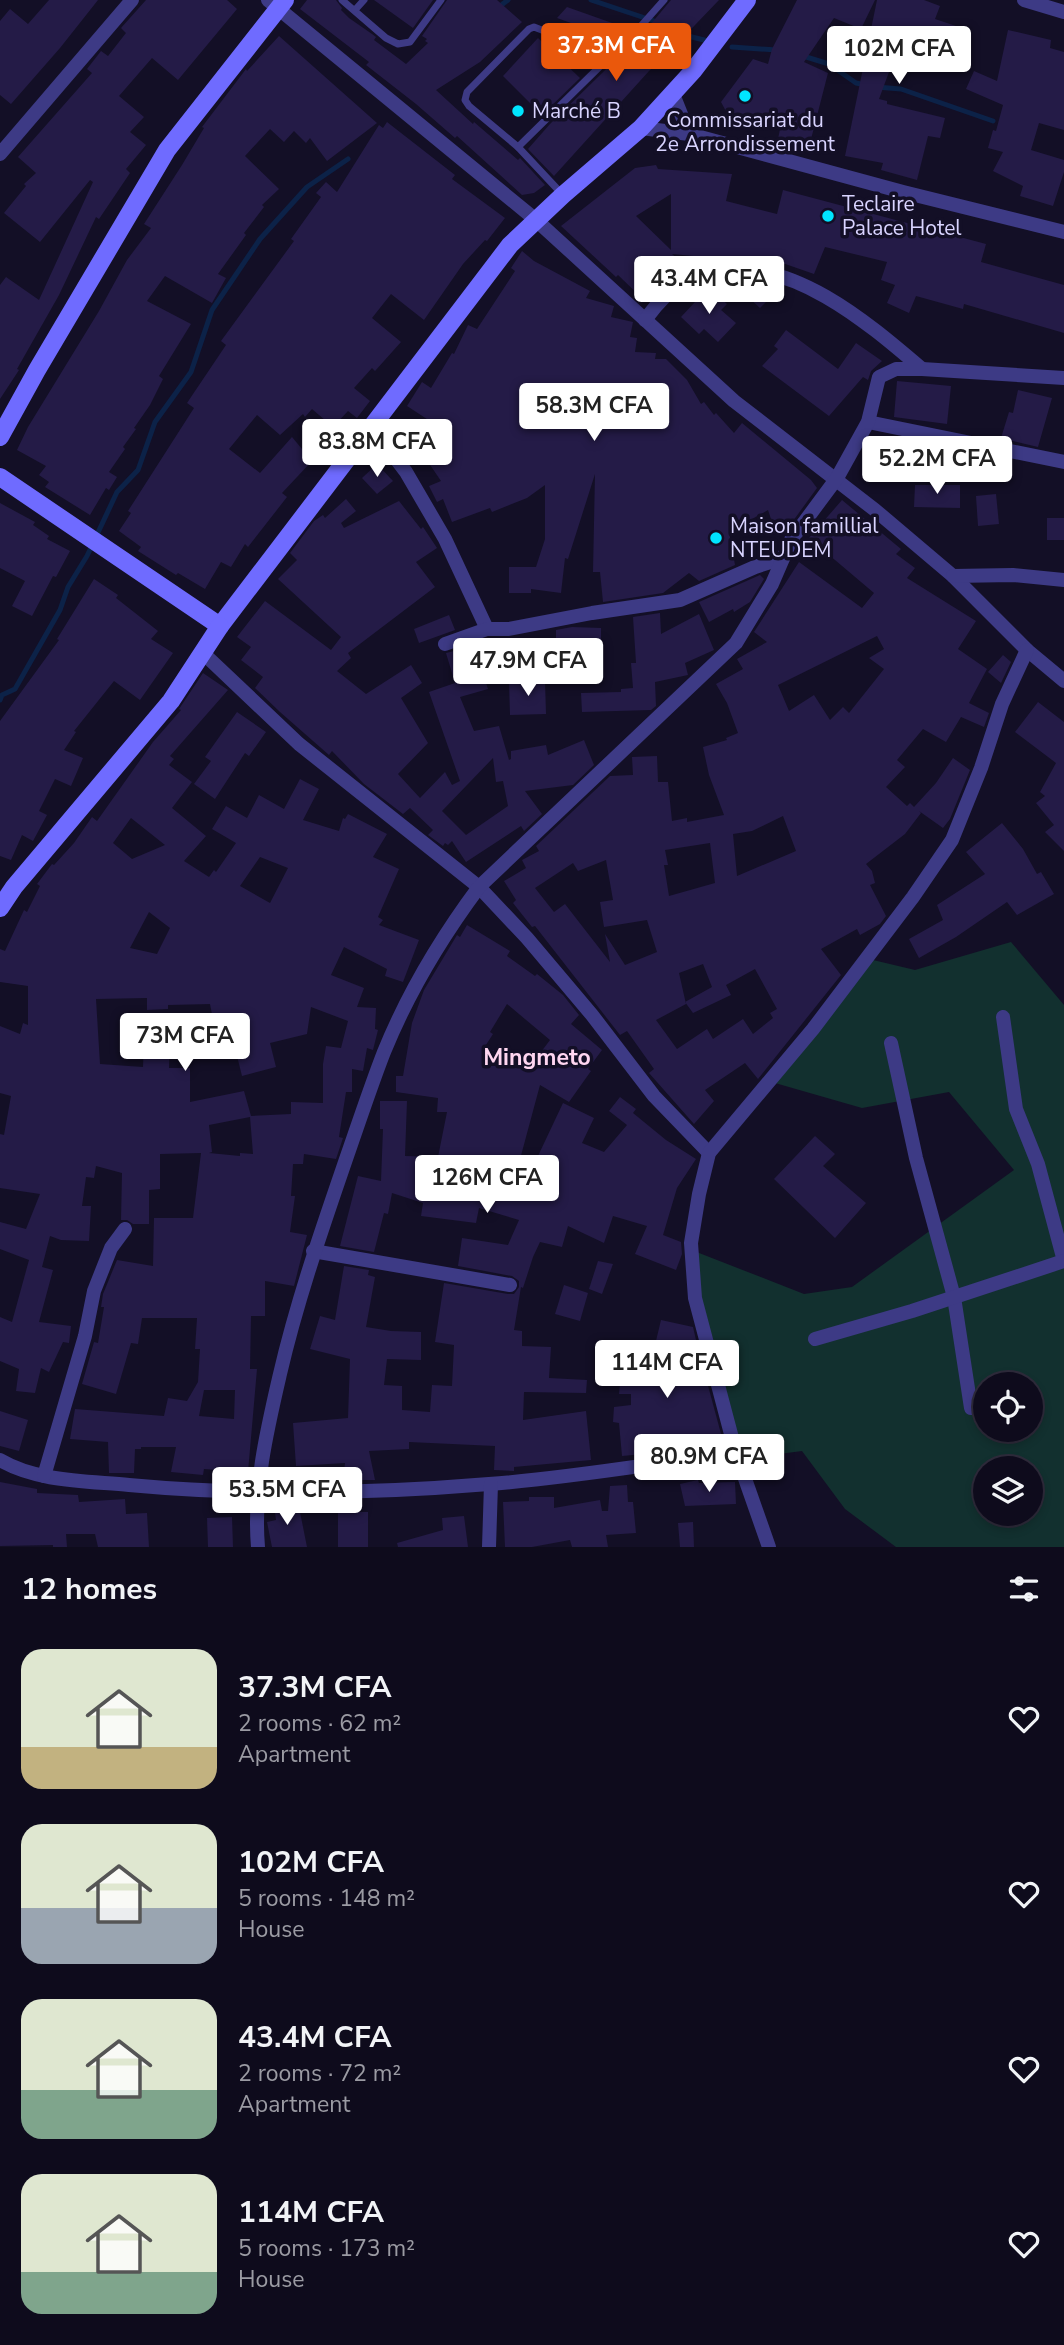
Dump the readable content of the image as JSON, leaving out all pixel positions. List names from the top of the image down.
{
  "districts": ["Mingmeto"],
  "places": [
    "Commissariat du 2e Arrondissement",
    "Marché B",
    "Teclaire Palace Hotel",
    "Maison famillial NTEUDEM"
  ],
  "page": {
    "price": [
      "37.3M CFA",
      "102M CFA",
      "43.4M CFA",
      "58.3M CFA",
      "83.8M CFA",
      "52.2M CFA",
      "47.9M CFA",
      "73M CFA",
      "126M CFA",
      "114M CFA",
      "80.9M CFA",
      "53.5M CFA"
    ],
    "heading": "12 homes",
    "list": [
      {
        "name": "37.3M CFA",
        "note": "2 rooms · 62 m² · Apartment"
      },
      {
        "name": "102M CFA",
        "note": "5 rooms · 148 m² · House"
      },
      {
        "name": "43.4M CFA",
        "note": "2 rooms · 72 m² · Apartment"
      },
      {
        "name": "114M CFA",
        "note": "5 rooms · 173 m² · House"
      }
    ]
  }
}
